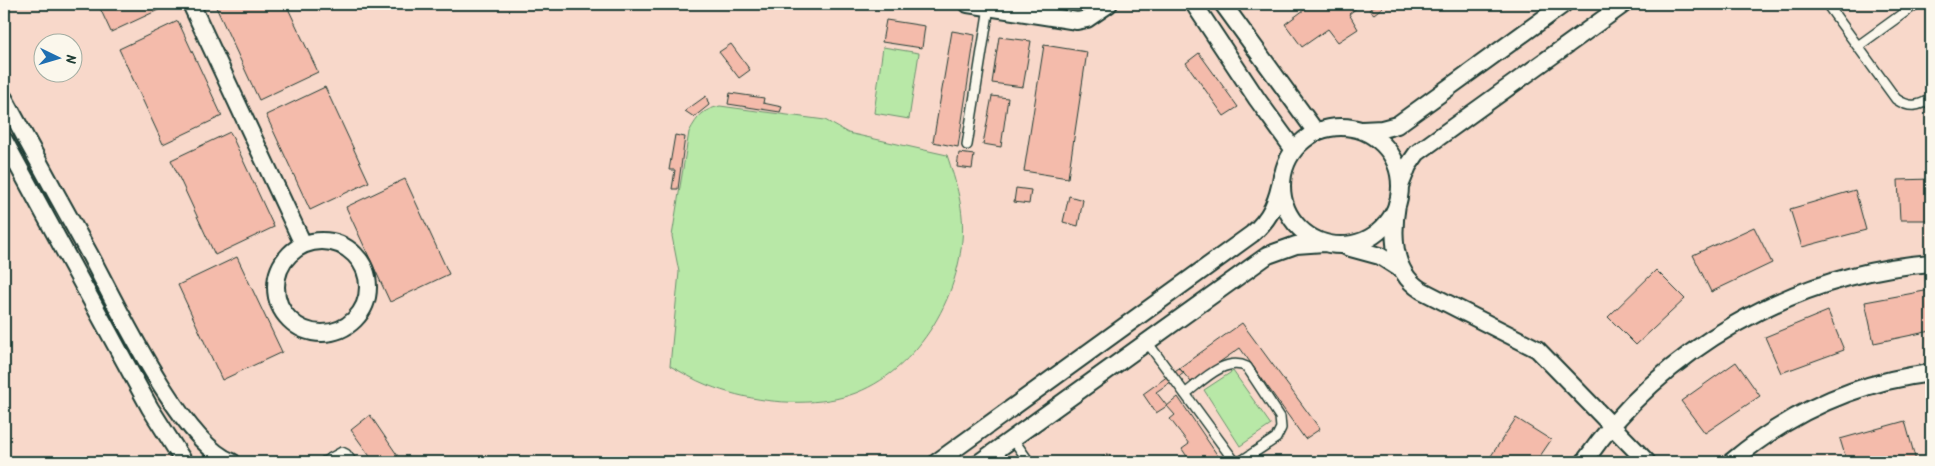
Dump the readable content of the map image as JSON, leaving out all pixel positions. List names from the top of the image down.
{
  "north": "right"
}
